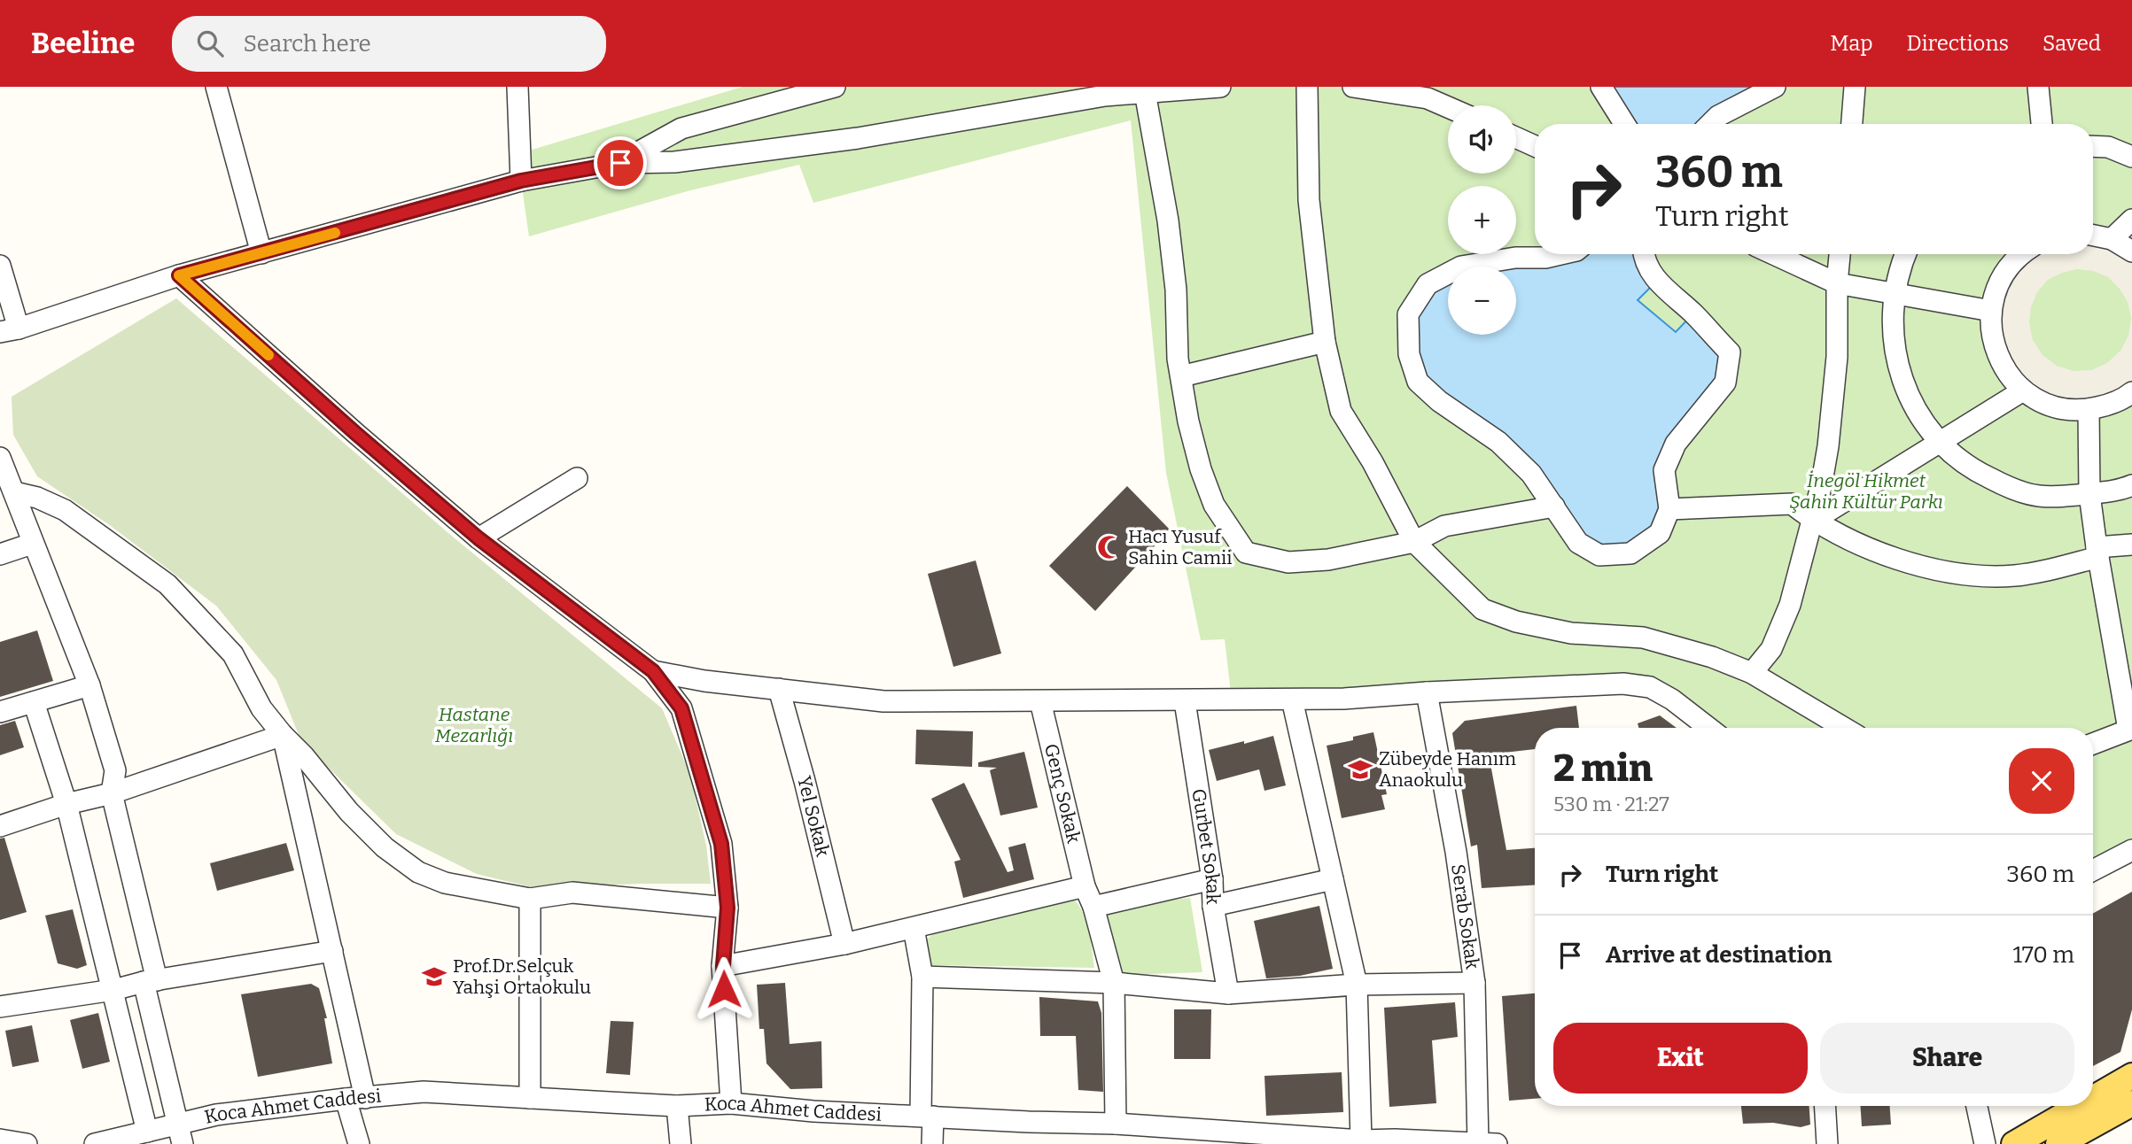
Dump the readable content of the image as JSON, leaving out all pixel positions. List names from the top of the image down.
{
  "streets": {
    "street": [
      "Genç Sokak",
      "Yel Sokak",
      "Gurbet Sokak",
      "Serab Sokak",
      "Koca Ahmet Caddesi"
    ]
  },
  "crossings": [
    ["Genç Sokak", "Koca Ahmet Caddesi"],
    ["Serab Sokak", "Koca Ahmet Caddesi"]
  ],
  "parks": ["İnegöl Hikmet Şahin Kültür Parkı", "Hastane Mezarlığı"],
  "places": {
    "mosque": ["Hacı Yusuf Sahin Camii"],
    "school or university": ["Zübeyde Hanım Anaokulu", "Prof.Dr.Selçuk Yahşi Ortaokulu"]
  },
  "page": {
    "header": "Beeline",
    "search": "Search here",
    "nav": ["Map", "Directions", "Saved"],
    "map_buttons": ["+", "−"],
    "turn": ["360 m", "Turn right"],
    "heading": ["2 min", "530 m · 21:27"],
    "list": [
      {
        "name": "Turn right",
        "value": "360 m"
      },
      {
        "name": "Arrive at destination",
        "value": "170 m"
      }
    ],
    "buttons": ["Exit", "Share"]
  }
}
